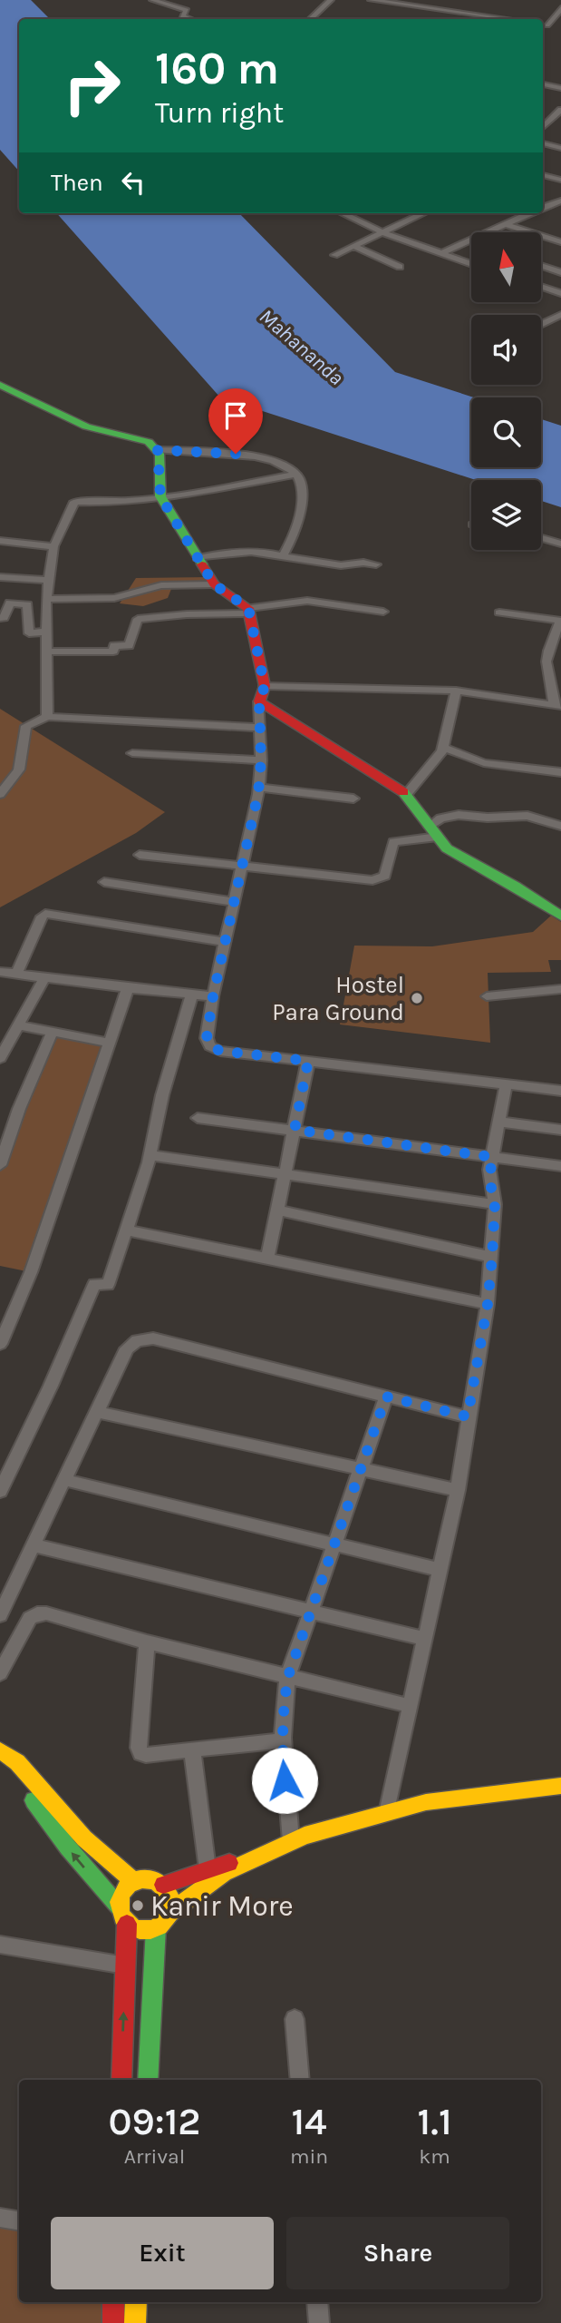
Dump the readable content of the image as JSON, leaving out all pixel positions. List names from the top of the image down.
{
  "water": ["Mahananda"],
  "places": ["Hostel Para Ground", "Kanir More"],
  "north": "top",
  "page": {
    "turn": ["160 m", "Turn right"],
    "then": "Then",
    "eta": [
      "09:12",
      "Arrival",
      "14",
      "min",
      "1.1",
      "km"
    ],
    "buttons": ["Exit", "Share"]
  }
}
